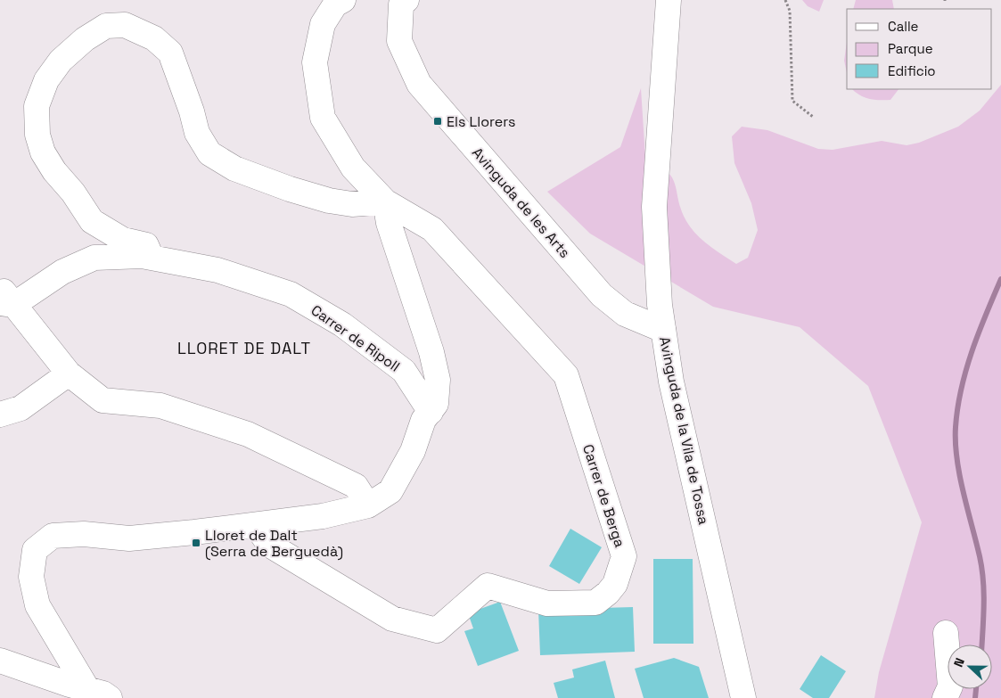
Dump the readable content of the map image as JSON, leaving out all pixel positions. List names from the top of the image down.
{
  "streets": {
    "street": [
      "Avinguda de les Arts",
      "Carrer de Ripoll",
      "Avinguda de la Vila de Tossa",
      "Carrer de Berga"
    ]
  },
  "crossings": [
    ["Avinguda de les Arts", "Avinguda de la Vila de Tossa"]
  ],
  "districts": ["LLORET DE DALT"],
  "places": {
    "transit": ["Els Llorers", "Lloret de Dalt (Serra de Berguedà)"]
  },
  "legend": ["Calle", "Parque", "Edificio"],
  "north": "left"
}
